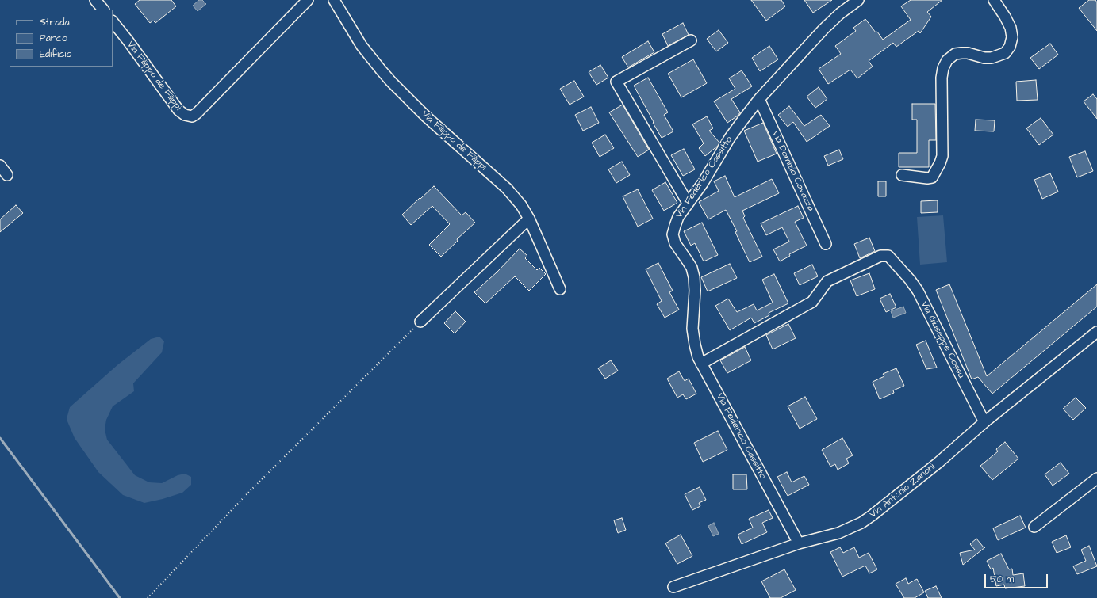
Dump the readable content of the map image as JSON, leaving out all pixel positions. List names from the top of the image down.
{
  "streets": {
    "street": [
      "Via Filippo de Filippi",
      "Via Domizio Cavazza",
      "Via Federico Cassitto",
      "Via Giuseppe Cossu",
      "Via Antonio Zanoni"
    ]
  },
  "crossings": [
    ["Via Domizio Cavazza", "Via Federico Cassitto"],
    ["Via Federico Cassitto", "Via Giuseppe Cossu"],
    ["Via Federico Cassitto", "Via Antonio Zanoni"],
    ["Via Giuseppe Cossu", "Via Antonio Zanoni"]
  ],
  "legend": ["Strada", "Parco", "Edificio"],
  "scale_bar": "50 m"
}
